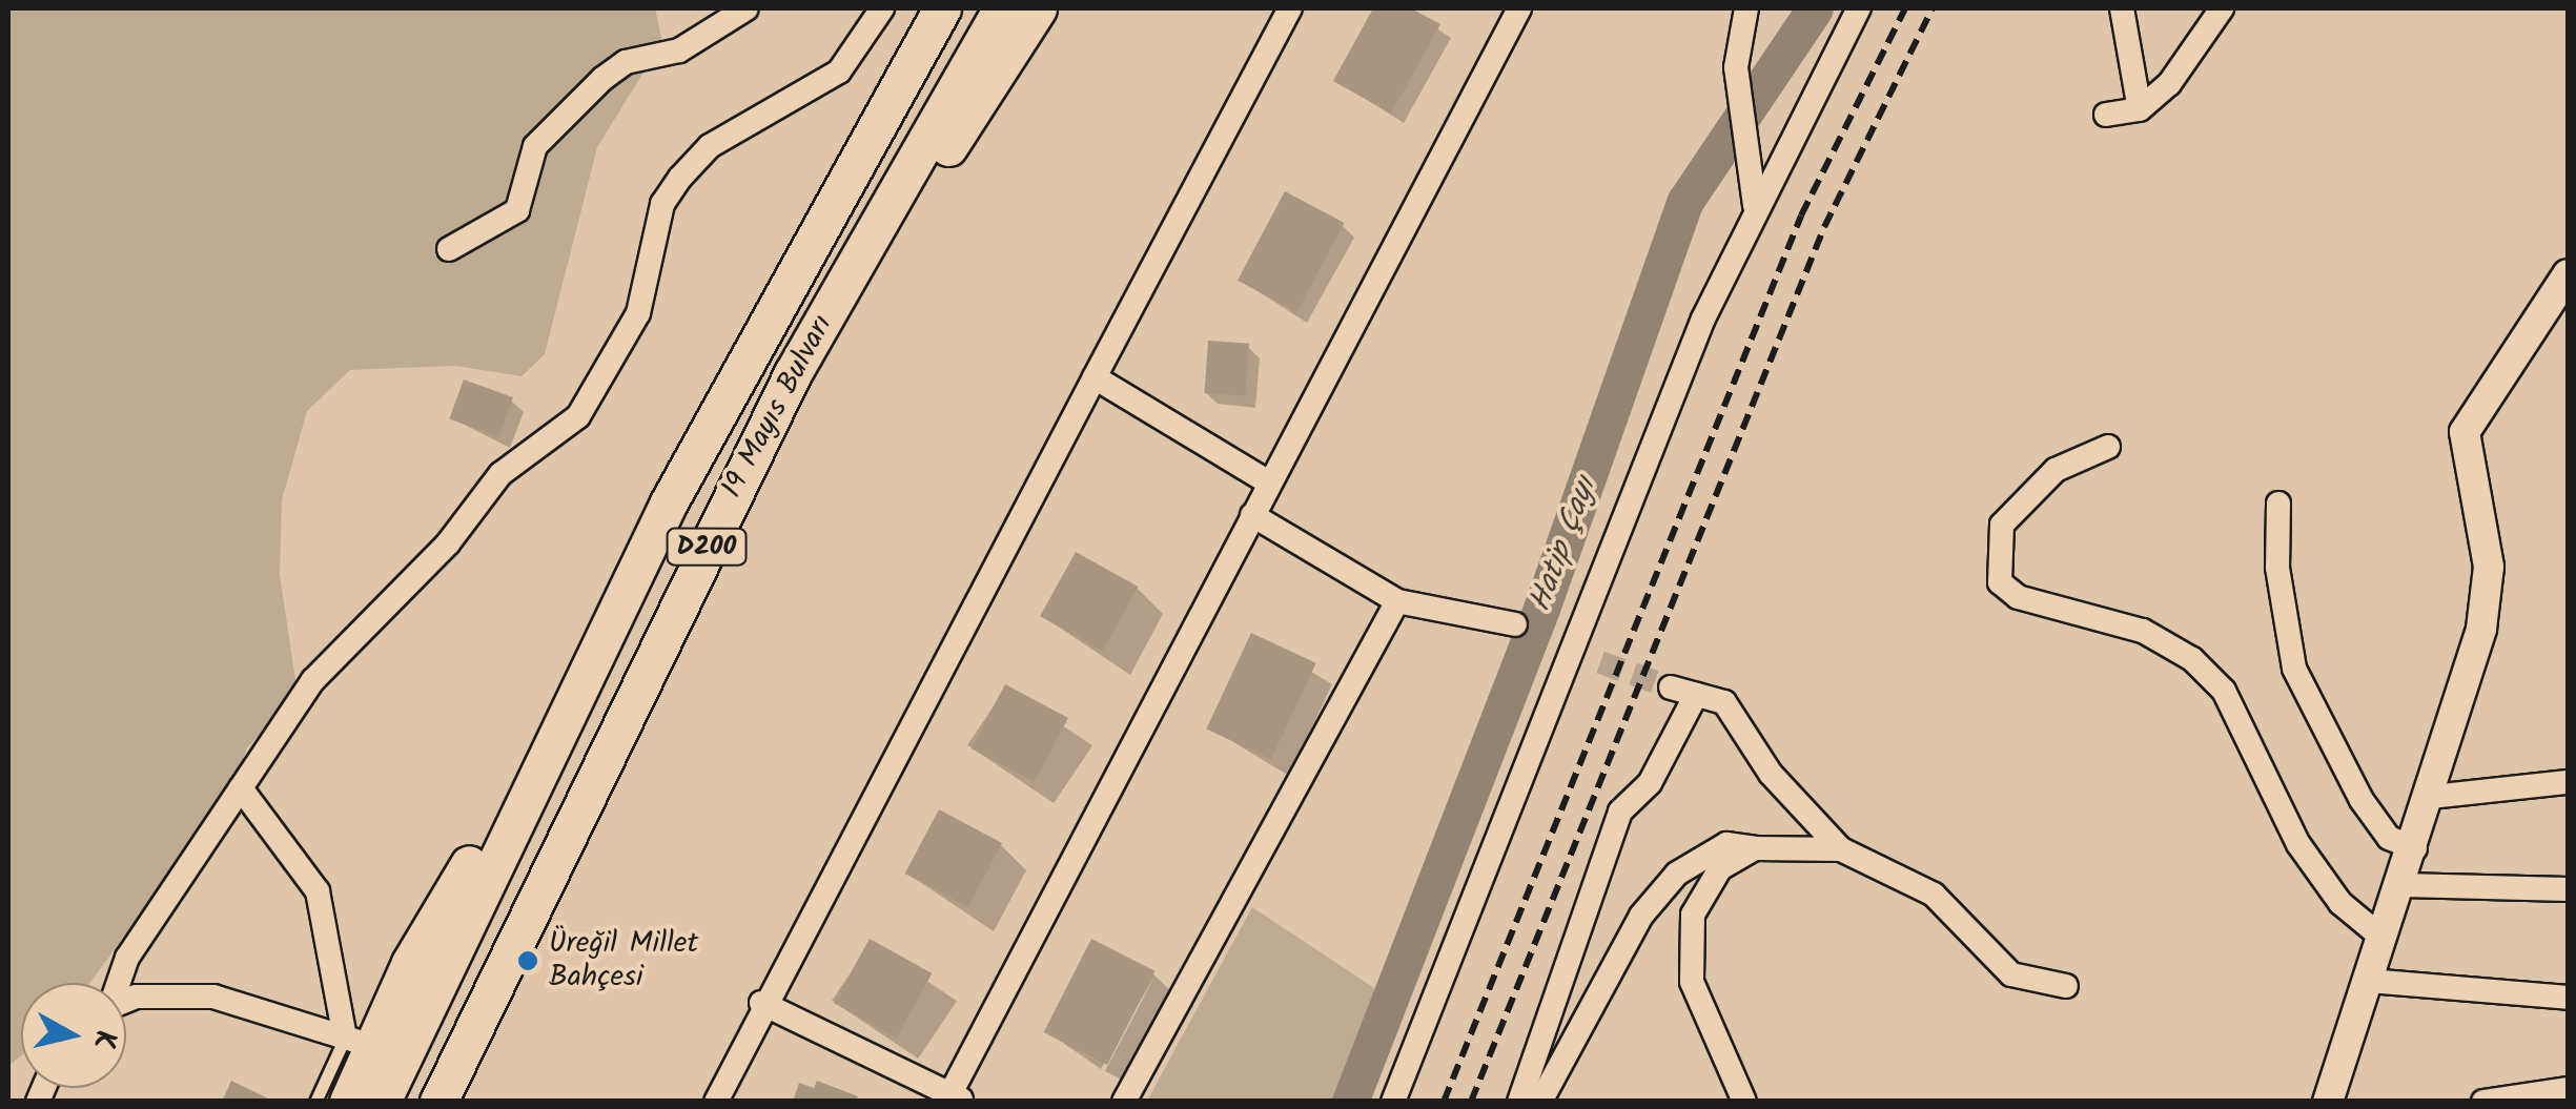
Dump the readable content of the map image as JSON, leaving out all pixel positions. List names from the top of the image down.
{
  "streets": {
    "highway": ["19 Mayıs Bulvarı", "D200"]
  },
  "water": ["Hatip Çayı"],
  "places": ["Üreğil Millet Bahçesi"],
  "north": "right"
}
